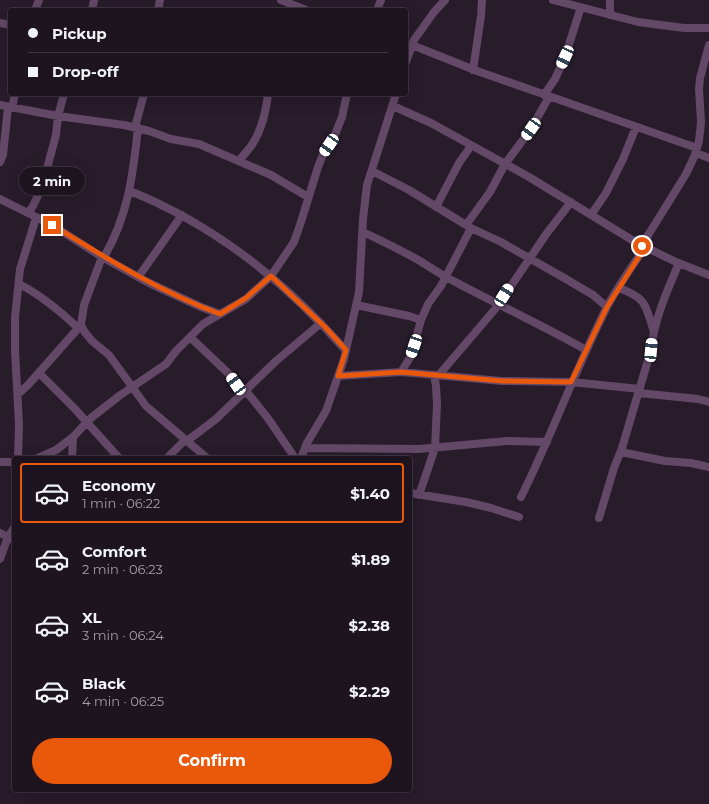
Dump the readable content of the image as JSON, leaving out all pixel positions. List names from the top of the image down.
{
  "page": {
    "banner": ["Pickup", "Drop-off"],
    "bubble": "2 min",
    "list": [
      {
        "name": "Economy",
        "note": "1 min · 06:22",
        "value": "$1.40"
      },
      {
        "name": "Comfort",
        "note": "2 min · 06:23",
        "value": "$1.89"
      },
      {
        "name": "XL",
        "note": "3 min · 06:24",
        "value": "$2.38"
      },
      {
        "name": "Black",
        "note": "4 min · 06:25",
        "value": "$2.29"
      }
    ],
    "buttons": "Confirm"
  }
}
